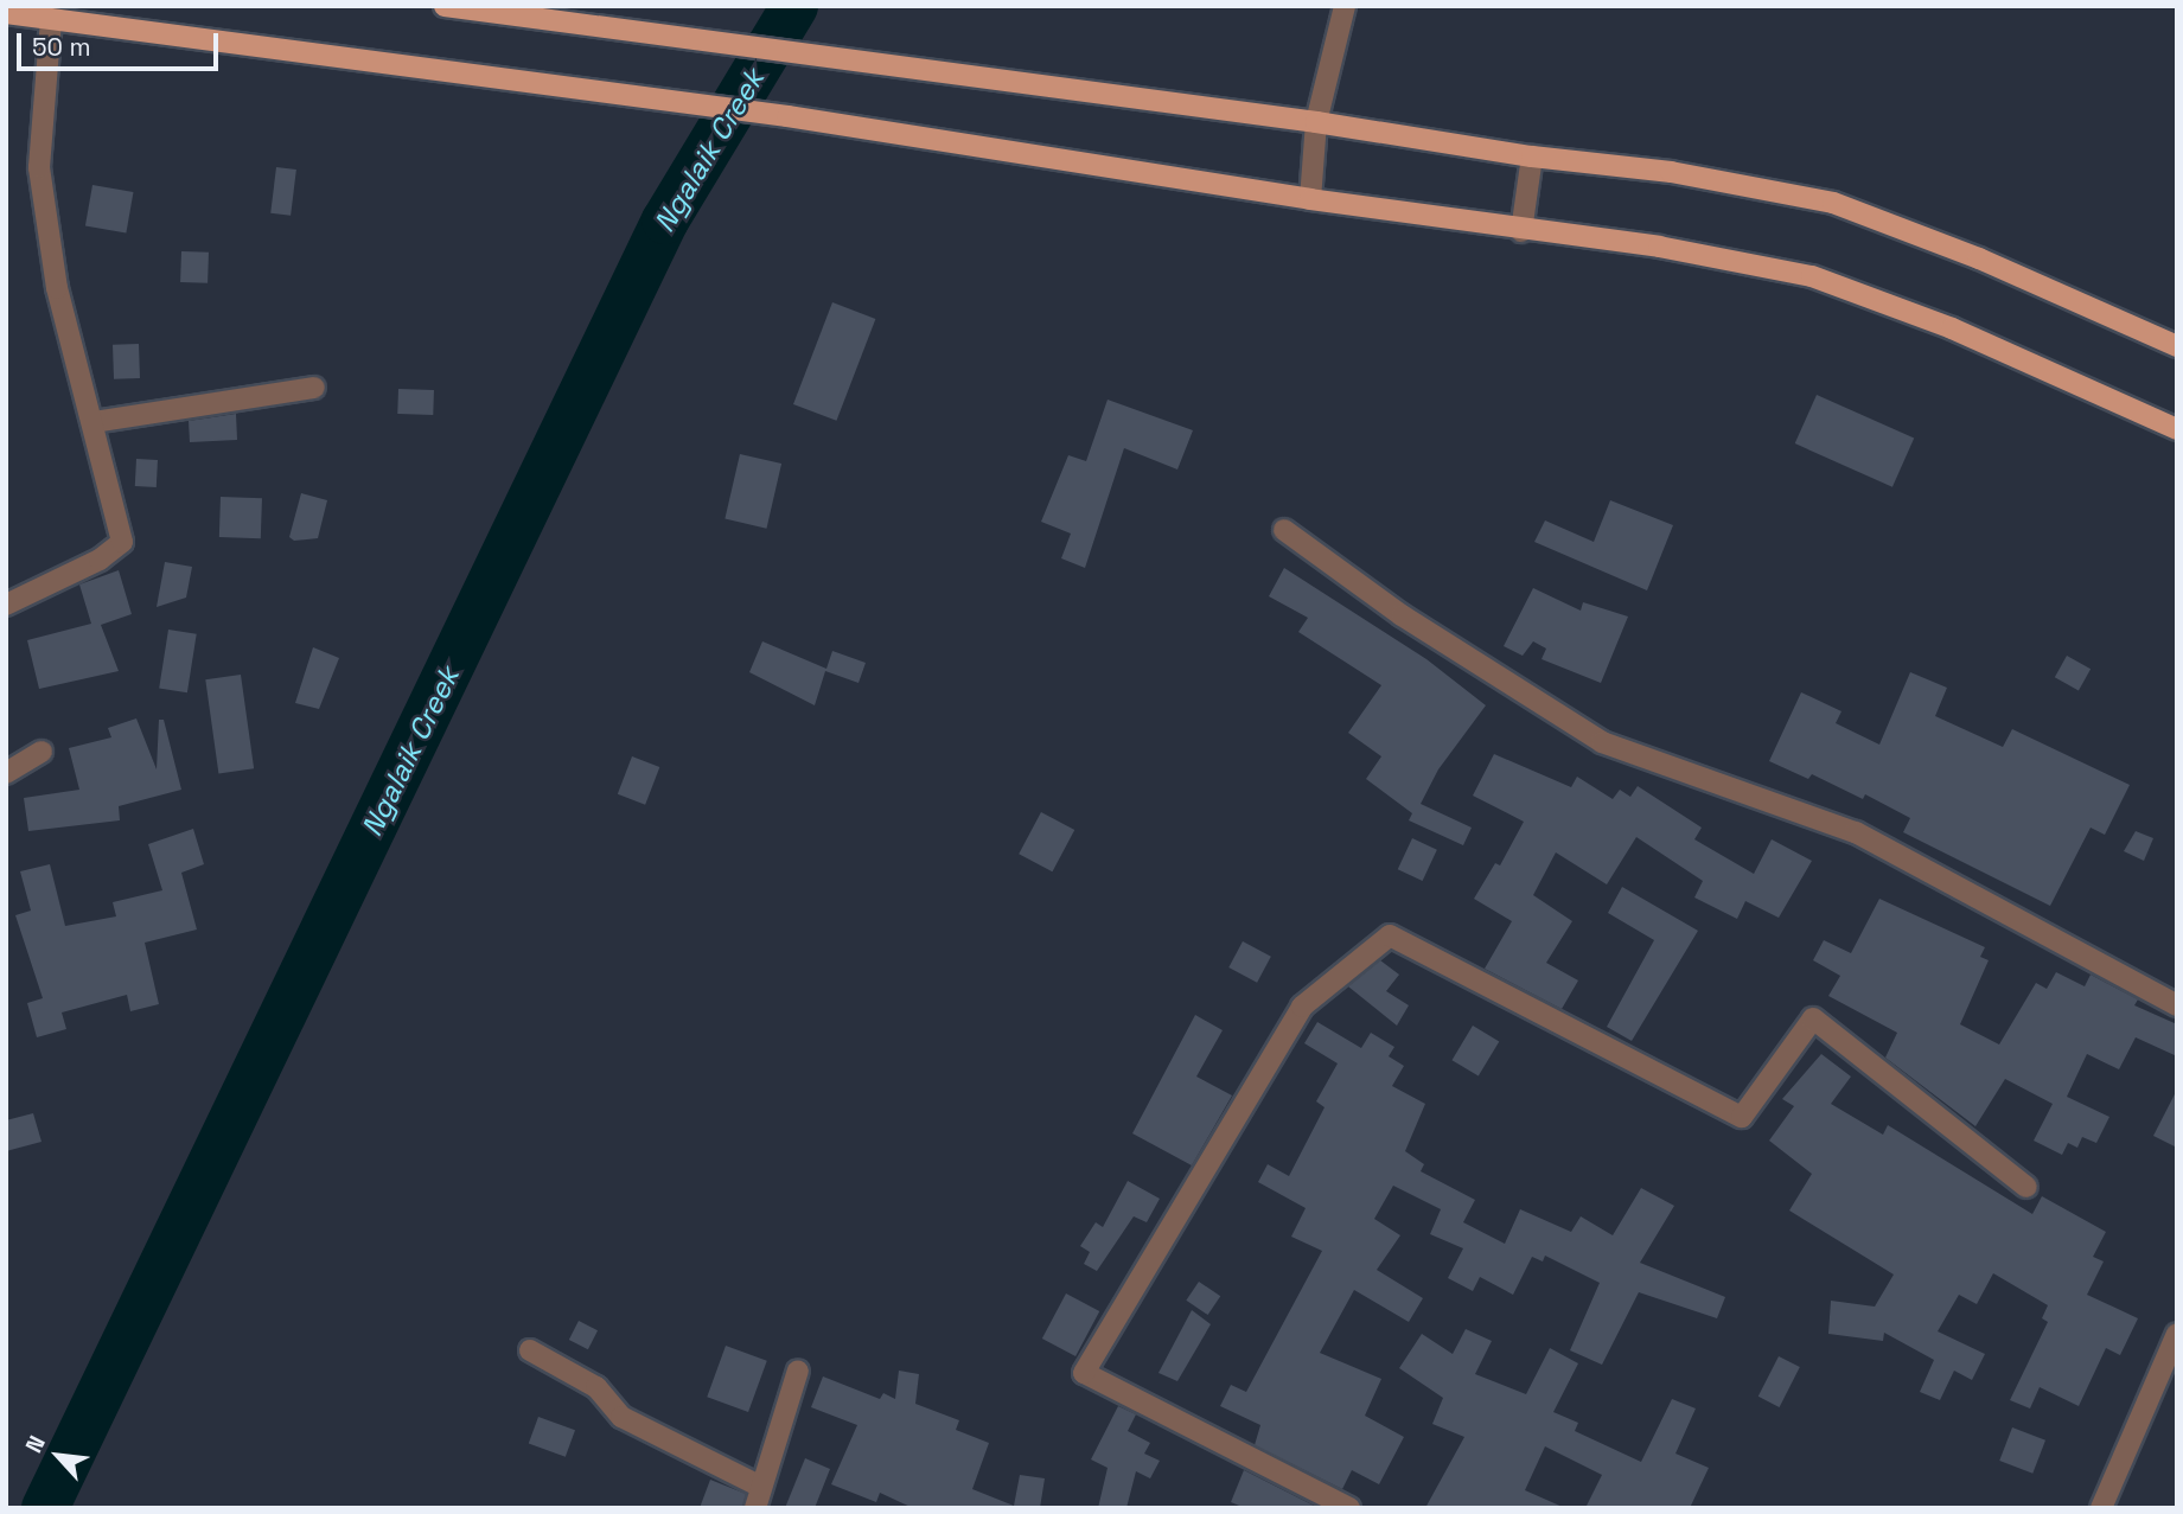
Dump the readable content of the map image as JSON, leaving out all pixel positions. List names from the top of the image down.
{
  "water": ["Ngalaik Creek"],
  "scale_bar": "50 m",
  "north": "top left"
}
